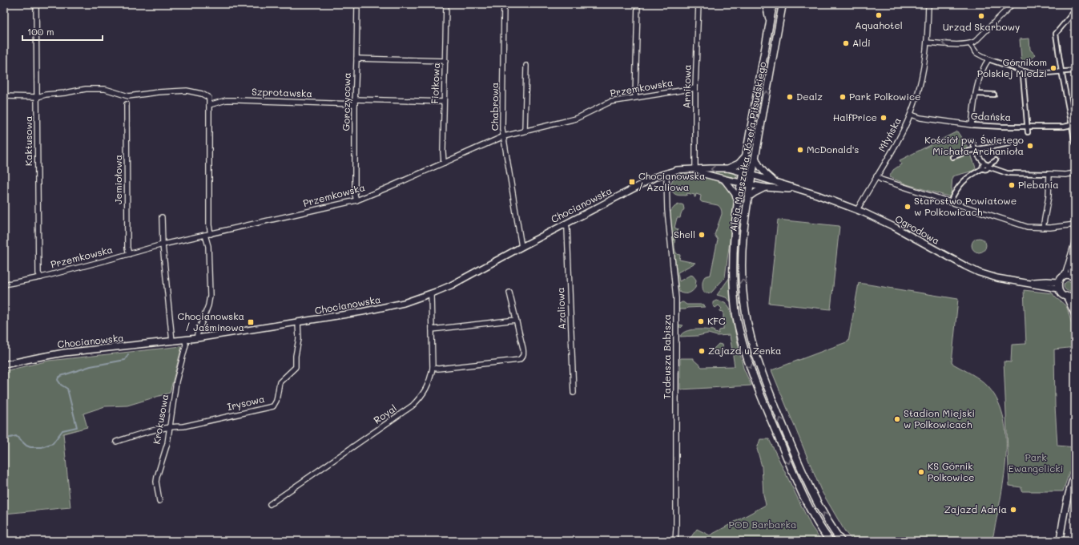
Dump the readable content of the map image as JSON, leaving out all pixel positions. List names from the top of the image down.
{
  "streets": {
    "main road": ["Aleja Marszałka Józefa Piłsudskiego"],
    "street": [
      "Fiołkowa",
      "Arnikowa",
      "Przemkowska",
      "Szprotawska",
      "Gorczycowa",
      "Chabrowa",
      "Gdańska",
      "Młyńska",
      "Kaktusowa",
      "Jemiołowa",
      "Chocianowska",
      "Ogrodowa",
      "Azaliowa",
      "Tadeusza Babisza",
      "Irysowa",
      "Royal",
      "Krokusowa"
    ]
  },
  "crossings": [
    ["Fiołkowa", "Przemkowska"],
    ["Fiołkowa", "Szprotawska"],
    ["Arnikowa", "Przemkowska"],
    ["Przemkowska", "Gorczycowa"],
    ["Przemkowska", "Chabrowa"],
    ["Przemkowska", "Kaktusowa"],
    ["Przemkowska", "Jemiołowa"],
    ["Szprotawska", "Gorczycowa"],
    ["Chabrowa", "Chocianowska"],
    ["Gdańska", "Młyńska"],
    ["Młyńska", "Ogrodowa"],
    ["Aleja Marszałka Józefa Piłsudskiego", "Ogrodowa"],
    ["Chocianowska", "Azaliowa"],
    ["Chocianowska", "Tadeusza Babisza"],
    ["Chocianowska", "Irysowa"],
    ["Chocianowska", "Royal"],
    ["Chocianowska", "Krokusowa"],
    ["Irysowa", "Krokusowa"]
  ],
  "parks": ["Park Ewangelicki", "POD Barbarka"],
  "places": {
    "other": [
      "Aquahotel",
      "Urząd Skarbowy",
      "Aldi",
      "Górnikom Polskiej Miedzi",
      "Dealz",
      "Park Polkowice",
      "HalfPrice",
      "Kościół pw. Świętego Michała Archanioła",
      "McDonald's",
      "Plebania",
      "Starostwo Powiatowe w Polkowicach",
      "Shell",
      "KFC",
      "Zajazd u Zenka",
      "Stadion Miejski w Polkowicach",
      "KS Górnik Polkowice",
      "Zajazd Adria"
    ],
    "transit": ["Chocianowska / Azaliowa", "Chocianowska / Jaśminowa"]
  },
  "scale_bar": "100 m"
}
